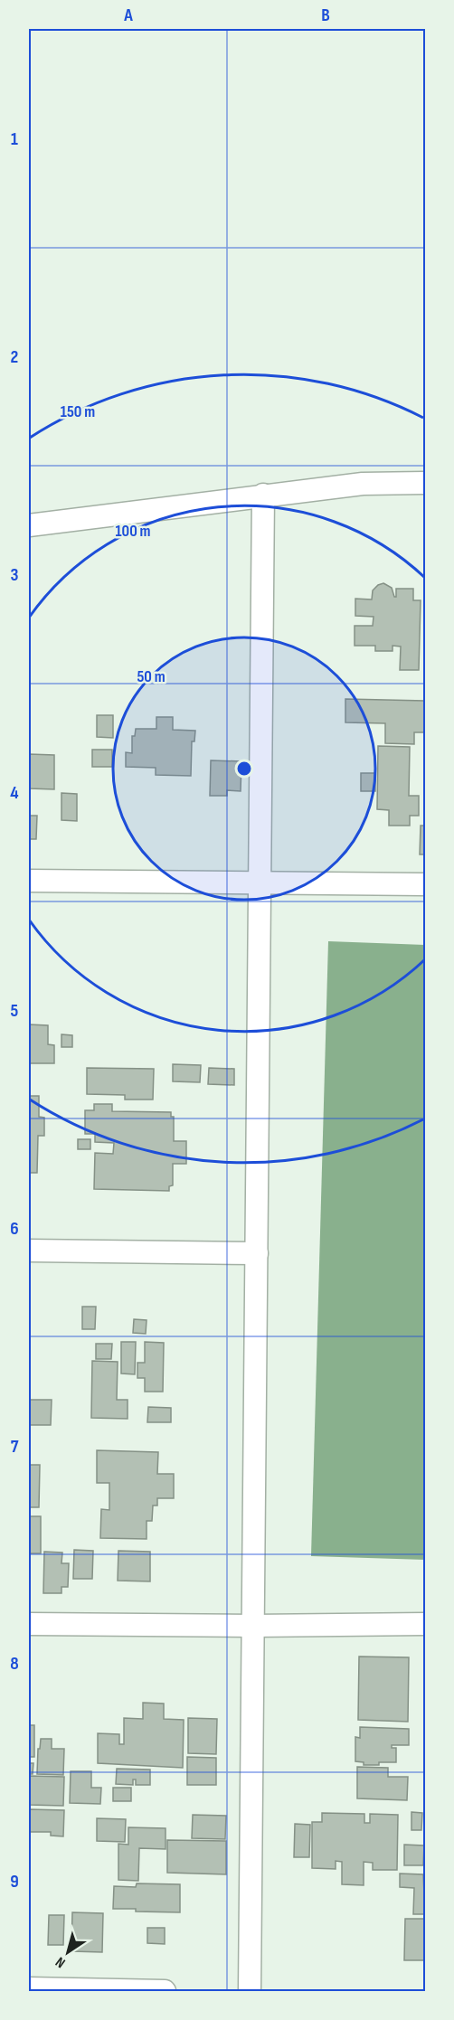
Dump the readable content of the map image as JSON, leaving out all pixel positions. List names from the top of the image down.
{
  "north": "bottom left",
  "grid": {
    "columns": ["A", "B"],
    "rows": [
      "1",
      "2",
      "3",
      "4",
      "5",
      "6",
      "7",
      "8",
      "9"
    ]
  },
  "rings": ["150 m", "100 m", "50 m"]
}
